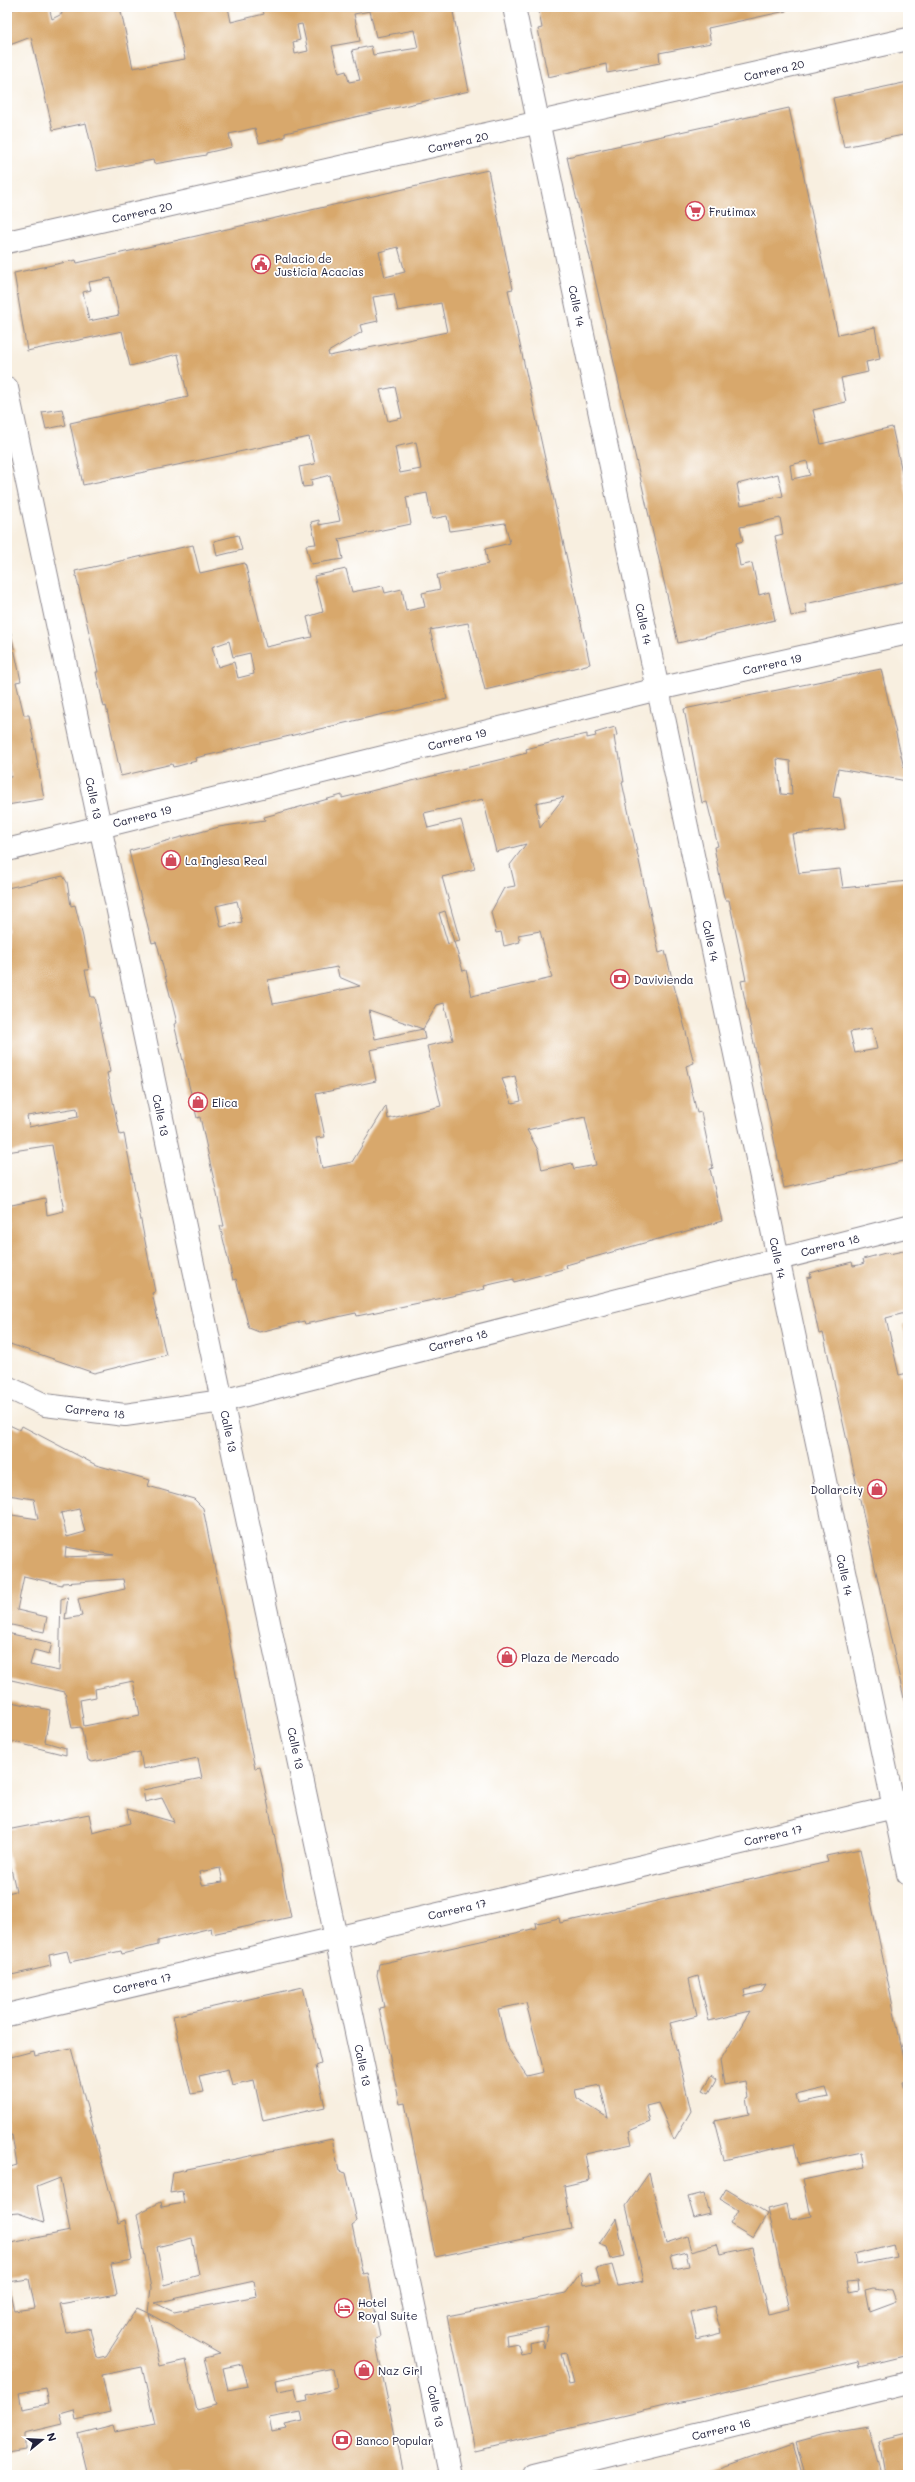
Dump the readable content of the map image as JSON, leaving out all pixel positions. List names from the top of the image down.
{
  "streets": {
    "street": [
      "Carrera 20",
      "Calle 14",
      "Carrera 19",
      "Calle 13",
      "Carrera 18",
      "Carrera 17",
      "Carrera 16"
    ]
  },
  "crossings": [
    ["Carrera 20", "Calle 14"],
    ["Calle 14", "Carrera 19"],
    ["Calle 14", "Carrera 18"],
    ["Calle 14", "Carrera 17"],
    ["Carrera 19", "Calle 13"],
    ["Calle 13", "Carrera 18"],
    ["Calle 13", "Carrera 17"]
  ],
  "places": {
    "supermarket": ["Frutimax"],
    "public building": ["Palacio de Justicia Acacias"],
    "shop": [
      "La Inglesa Real",
      "Elica",
      "Dollarcity",
      "Plaza de Mercado",
      "Naz Girl"
    ],
    "bank": ["Davivienda", "Banco Popular"],
    "hotel": ["Hotel Royal Suite"]
  },
  "north": "right"
}
